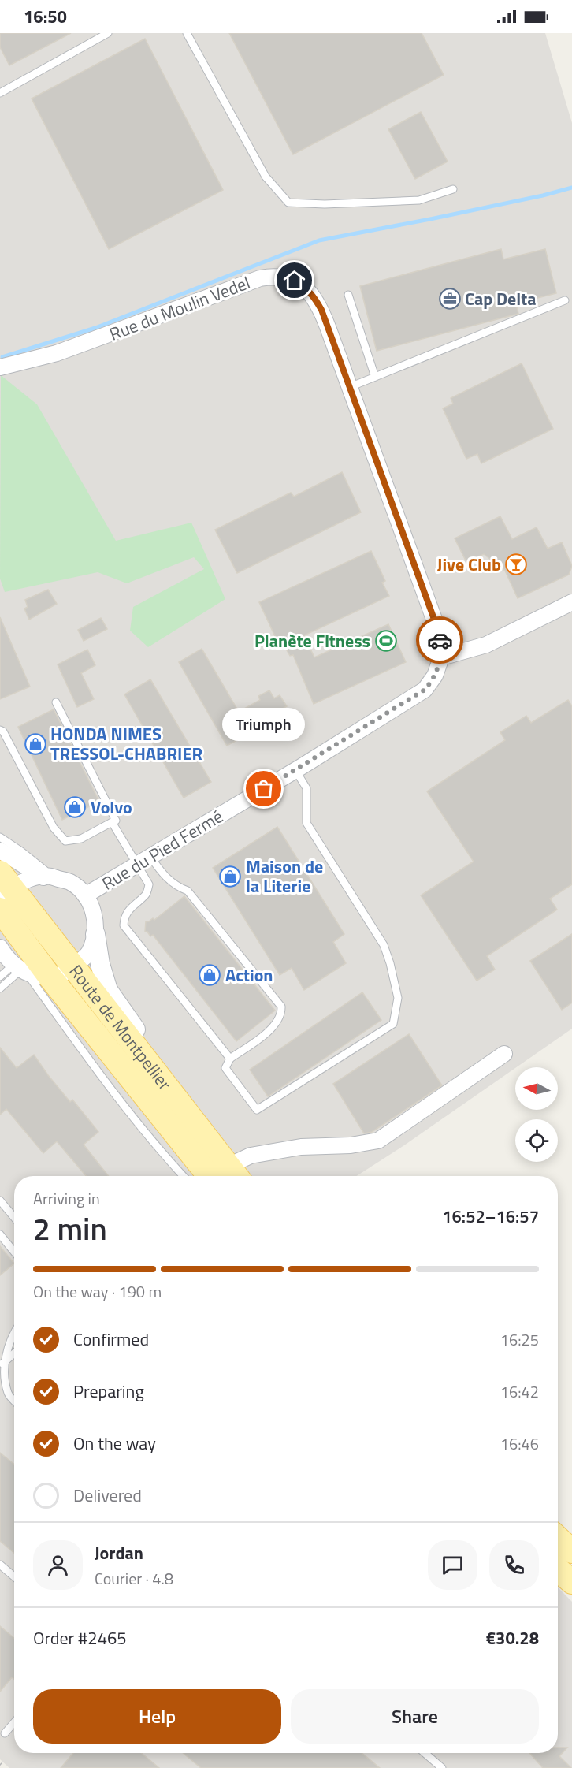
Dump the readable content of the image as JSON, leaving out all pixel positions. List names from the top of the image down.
{
  "streets": {
    "main road": ["Route de Montpellier"],
    "street": ["Rue du Moulin Vedel", "Rue du Pied Fermé"]
  },
  "crossings": [
    ["Rue du Moulin Vedel", "Rue du Pied Fermé"]
  ],
  "places": {
    "office": ["Cap Delta"],
    "bar": ["Jive Club"],
    "sports": ["Planète Fitness"],
    "shop": [
      "HONDA NIMES TRESSOL-CHABRIER",
      "Volvo",
      "Maison de la Literie",
      "Action"
    ],
    "other": ["Triumph"]
  },
  "north": "left",
  "page": {
    "status": "16:50",
    "bubble": "Triumph",
    "heading": ["2 min", "Arriving in", "16:52–16:57"],
    "panel": [
      "Jordan",
      "Courier · 4.8",
      "Order #2465",
      "€30.28"
    ],
    "bar": "On the way · 190 m",
    "list": [
      ["Confirmed", "16:25"],
      ["Preparing", "16:42"],
      ["On the way", "16:46"],
      "Delivered"
    ],
    "buttons": ["Help", "Share"]
  }
}
